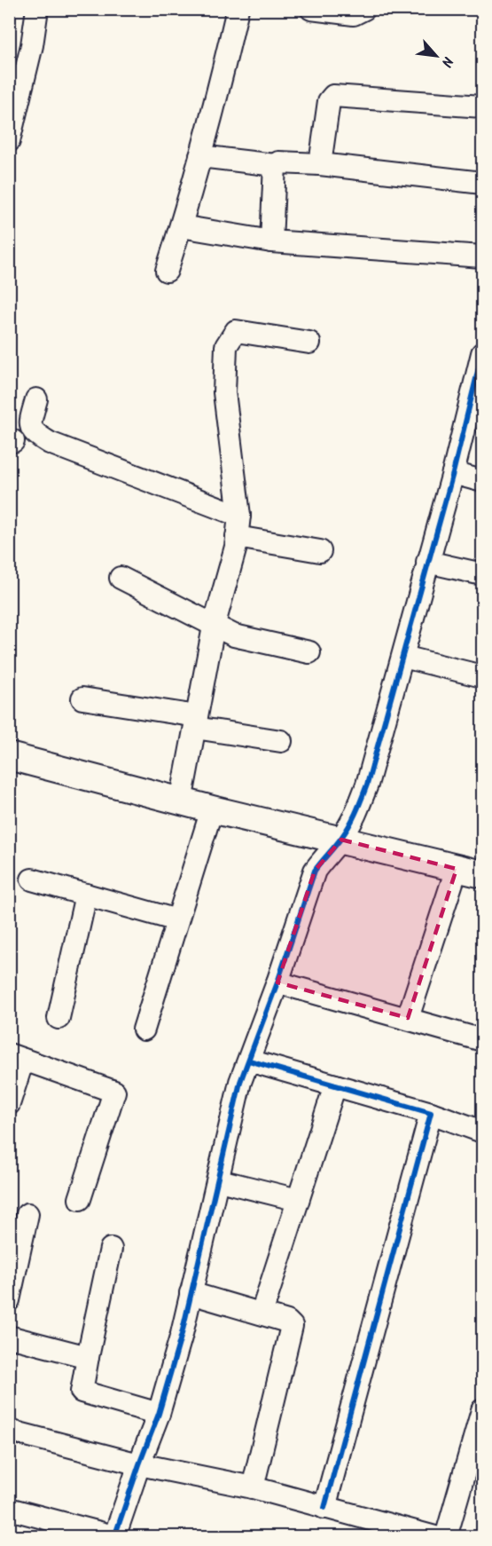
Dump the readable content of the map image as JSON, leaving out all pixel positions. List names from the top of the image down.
{
  "north": "bottom right"
}
